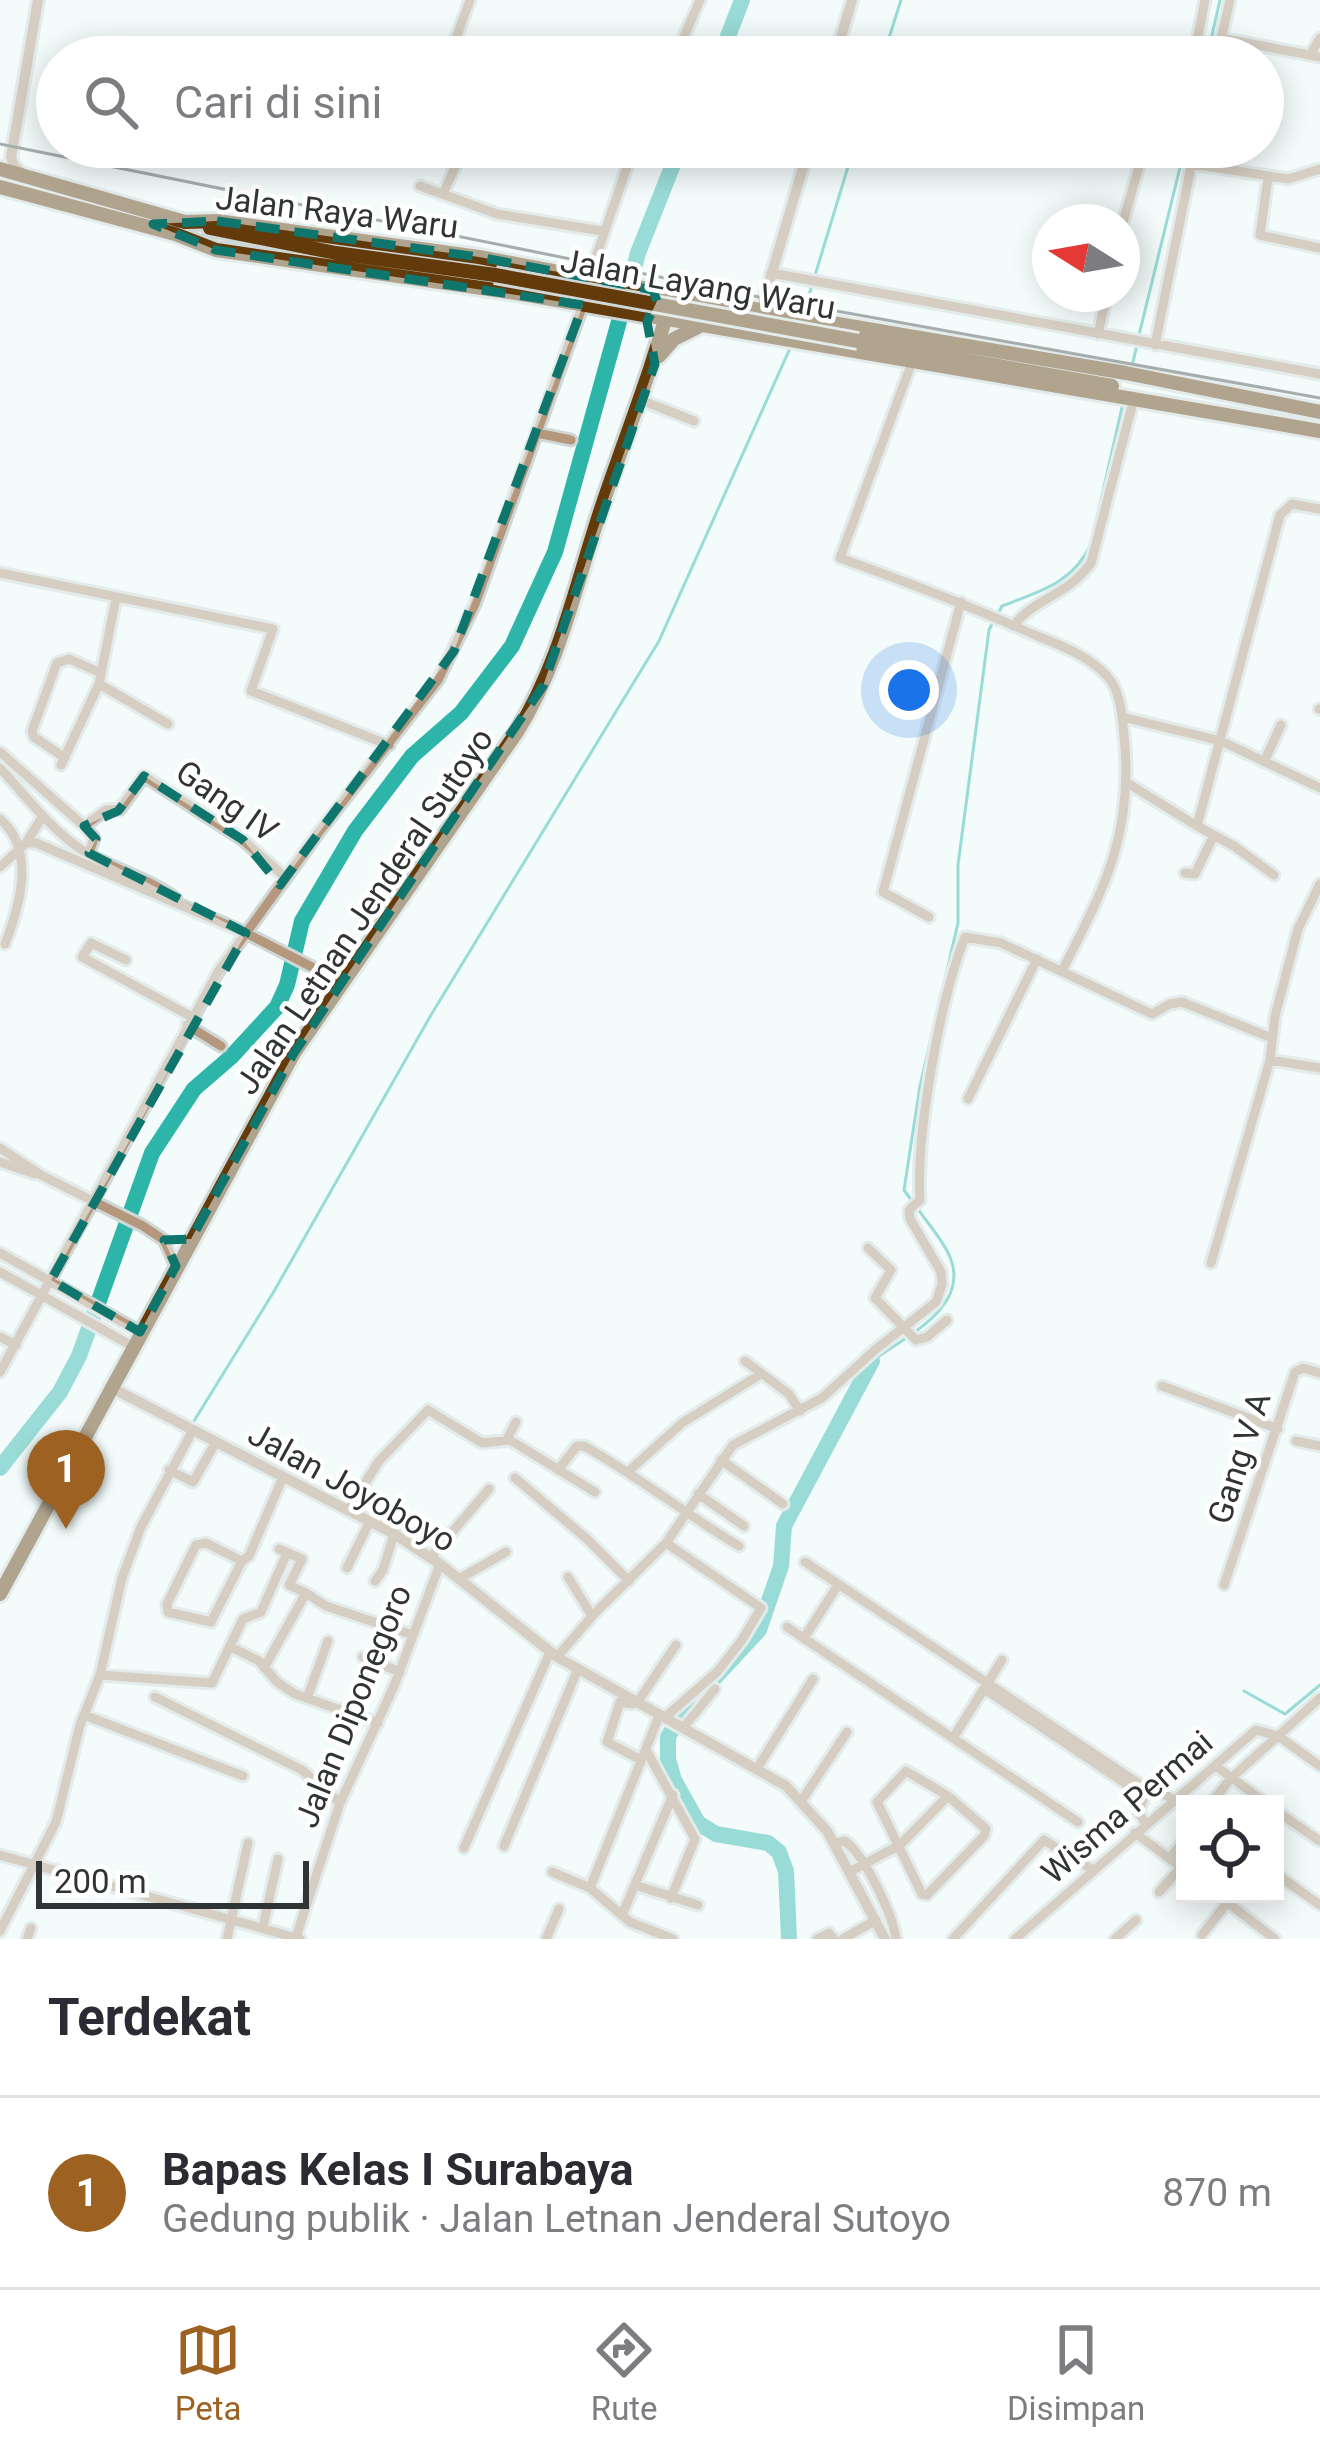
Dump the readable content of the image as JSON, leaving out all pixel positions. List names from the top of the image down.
{
  "streets": {
    "highway": ["Jalan Raya Waru", "Jalan Layang Waru", "Jalan Letnan Jenderal Sutoyo"],
    "street": [
      "Gang IV",
      "Gang V A",
      "Jalan Joyoboyo",
      "Jalan Diponegoro",
      "Wisma Permai"
    ]
  },
  "crossings": [
    ["Jalan Raya Waru", "Jalan Layang Waru"],
    ["Jalan Raya Waru", "Jalan Letnan Jenderal Sutoyo"],
    ["Jalan Letnan Jenderal Sutoyo", "Jalan Joyoboyo"],
    ["Jalan Joyoboyo", "Jalan Diponegoro"]
  ],
  "scale_bar": "200 m",
  "north": "left",
  "page": {
    "search": "Cari di sini",
    "pins": "1",
    "scale": "200 m",
    "heading": "Terdekat",
    "list": [
      {
        "mark": "1",
        "name": "Bapas Kelas I Surabaya",
        "note": "Gedung publik · Jalan Letnan Jenderal Sutoyo",
        "value": "870 m"
      }
    ],
    "nav": ["Peta", "Rute", "Disimpan"]
  }
}
